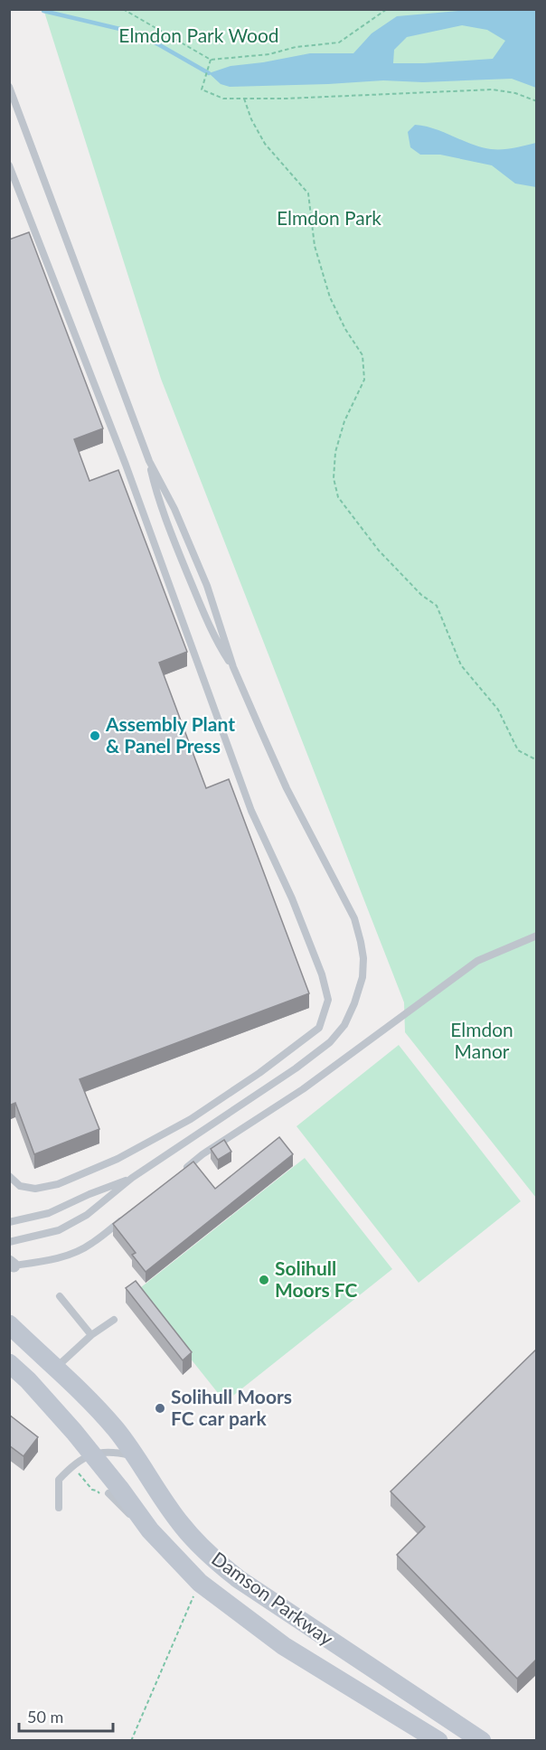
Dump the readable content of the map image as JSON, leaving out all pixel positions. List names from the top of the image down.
{
  "streets": {
    "street": ["Damson Parkway"]
  },
  "parks": ["Elmdon Park Wood", "Elmdon Park", "Elmdon Manor"],
  "places": ["Assembly Plant & Panel Press", "Solihull Moors FC", "Solihull Moors FC car park"],
  "scale_bar": "50 m"
}
